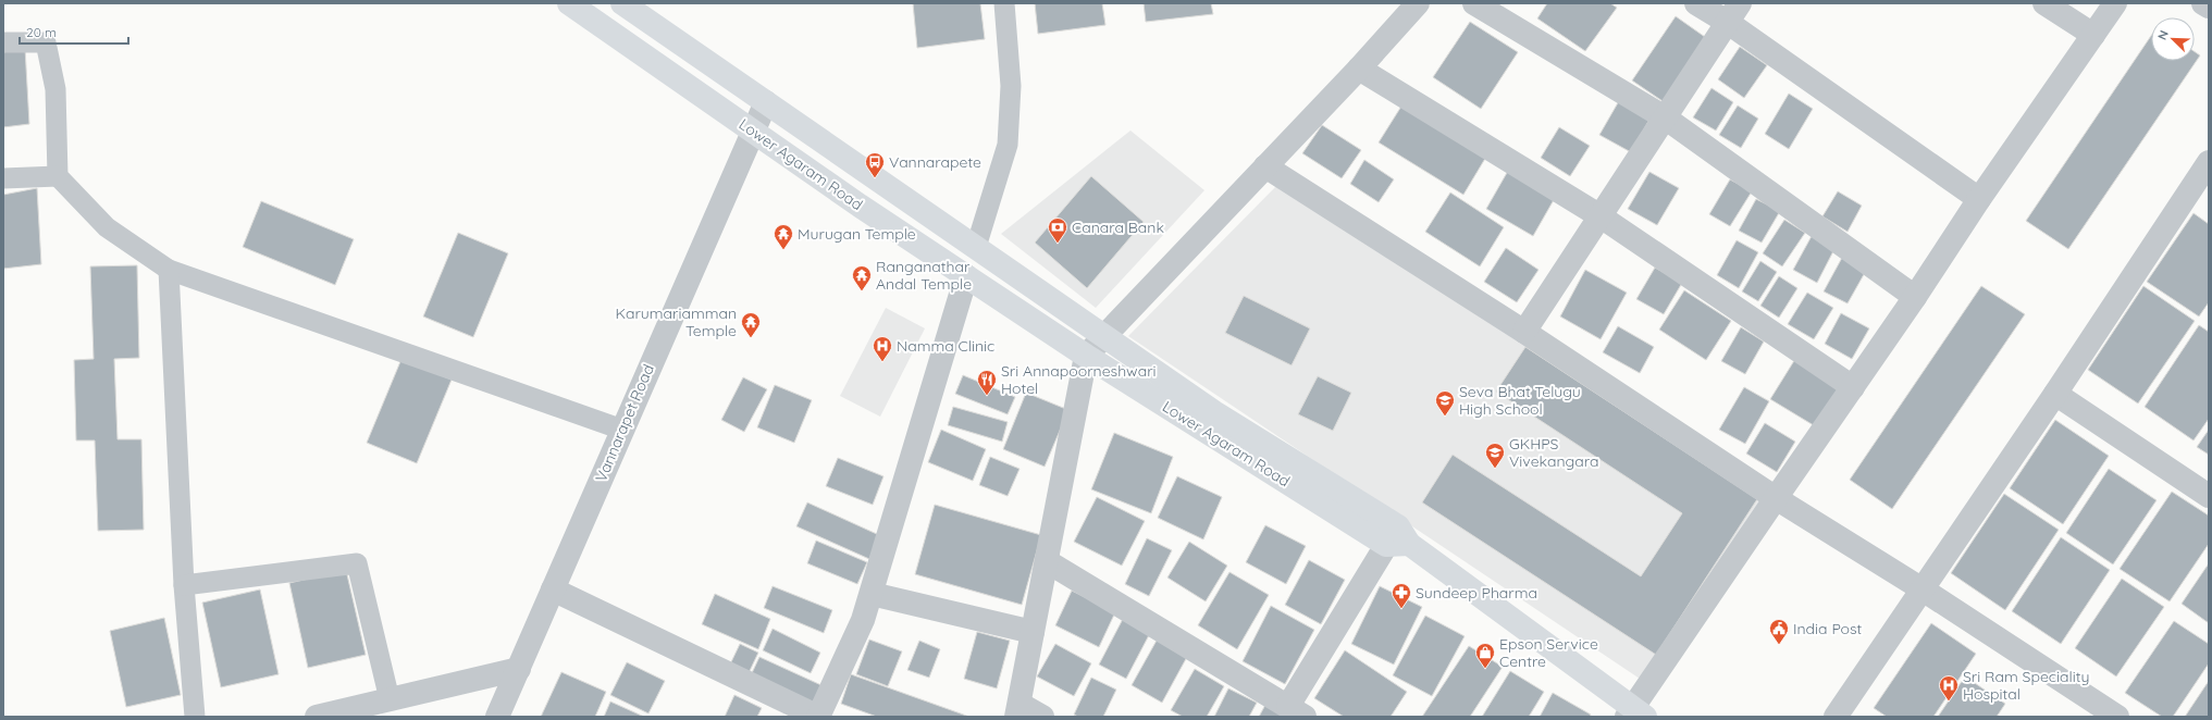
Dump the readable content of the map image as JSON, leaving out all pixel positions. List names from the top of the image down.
{
  "streets": {
    "main road": ["Lower Agaram Road"],
    "street": ["Vannarapet Road"]
  },
  "crossings": [
    ["Lower Agaram Road", "Vannarapet Road"]
  ],
  "places": {
    "bus stop": ["Vannarapete"],
    "bank": ["Canara Bank"],
    "temple": ["Murugan Temple", "Ranganathar Andal Temple", "Karumariamman Temple"],
    "hospital": ["Namma Clinic", "Sri Ram Speciality Hospital"],
    "restaurant": ["Sri Annapoorneshwari Hotel"],
    "school or university": ["Seva Bhat Telugu High School", "GKHPS Vivekangara"],
    "pharmacy": ["Sundeep Pharma"],
    "public building": ["India Post"],
    "shop": ["Epson Service Centre"]
  },
  "scale_bar": "20 m",
  "north": "top left"
}
